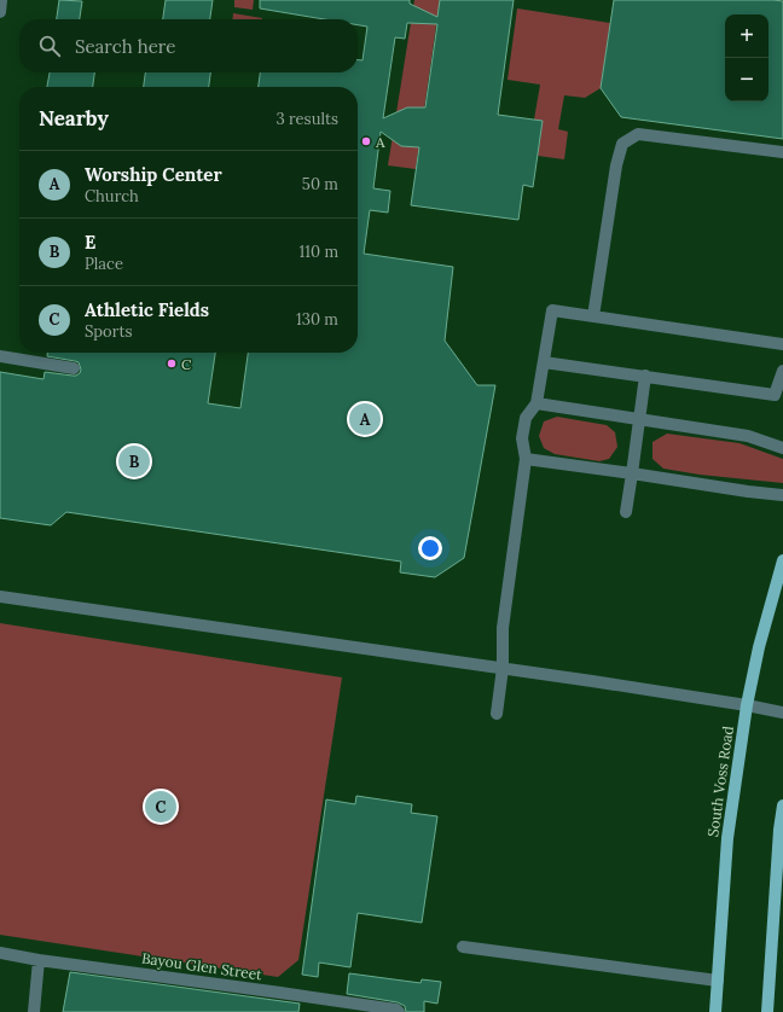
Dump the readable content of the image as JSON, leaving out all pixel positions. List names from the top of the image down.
{
  "streets": {
    "main road": ["South Voss Road"],
    "street": ["Bayou Glen Street"]
  },
  "places": ["A", "C"],
  "page": {
    "map_buttons": ["+", "−"],
    "search": "Search here",
    "heading": ["Nearby", "3 results"],
    "list": [
      {
        "mark": "A",
        "name": "Worship Center",
        "note": "Church",
        "value": "50 m"
      },
      {
        "mark": "B",
        "name": "E",
        "note": "Place",
        "value": "110 m"
      },
      {
        "mark": "C",
        "name": "Athletic Fields",
        "note": "Sports",
        "value": "130 m"
      }
    ],
    "pins": ["A", "B", "C"]
  }
}
